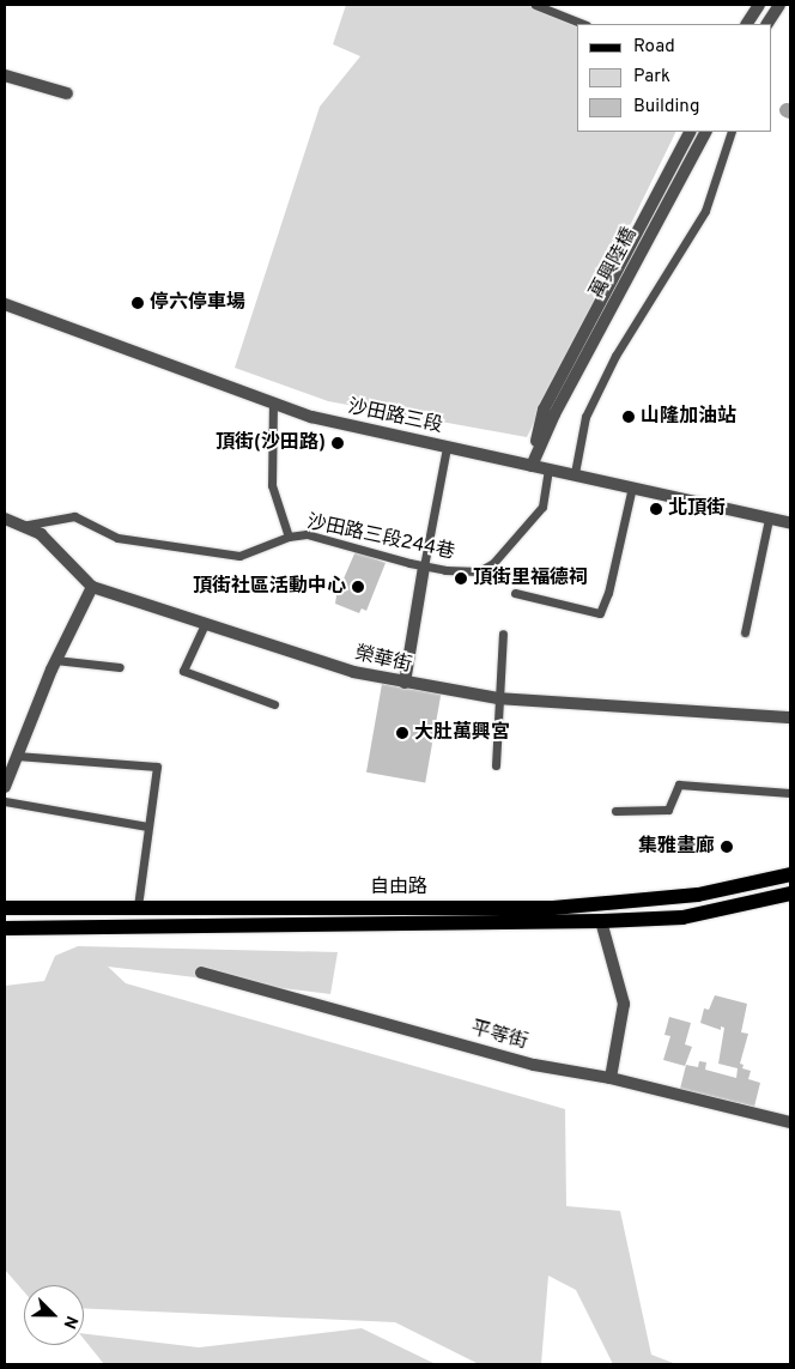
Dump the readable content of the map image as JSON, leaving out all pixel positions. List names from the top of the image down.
{
  "streets": {
    "main road": ["自由路"],
    "street": [
      "萬興陸橋",
      "沙田路三段",
      "榮華街",
      "平等街"
    ],
    "lane": ["沙田路三段244巷"]
  },
  "crossings": [
    ["沙田路三段", "沙田路三段244巷"]
  ],
  "places": [
    "停六停車場",
    "山隆加油站",
    "頂街(沙田路)",
    "北頂街",
    "頂街里福德祠",
    "頂街社區活動中心",
    "大肚萬興宮",
    "集雅畫廊"
  ],
  "legend": ["Road", "Park", "Building"],
  "north": "bottom right"
}
